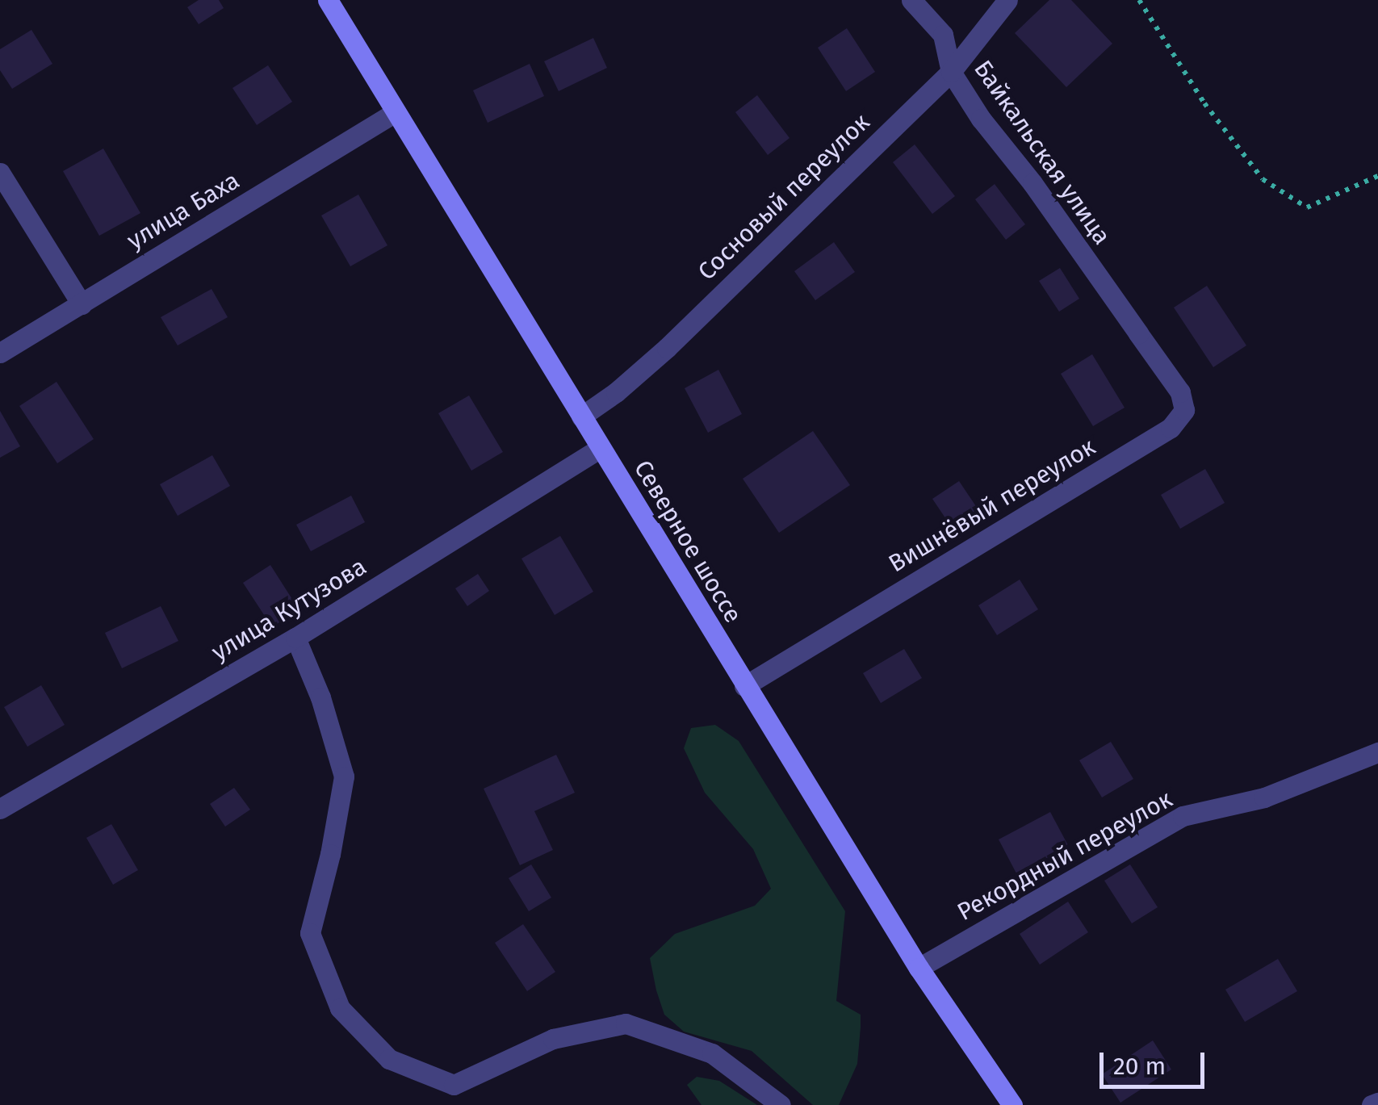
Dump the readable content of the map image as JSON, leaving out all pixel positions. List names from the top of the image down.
{
  "streets": {
    "main road": ["Северное шоссе"],
    "street": [
      "Байкальская улица",
      "Сосновый переулок",
      "улица Баха",
      "Вишнёвый переулок",
      "улица Кутузова",
      "Рекордный переулок"
    ]
  },
  "crossings": [
    ["Байкальская улица", "Сосновый переулок"],
    ["Байкальская улица", "Вишнёвый переулок"],
    ["Сосновый переулок", "Северное шоссе"],
    ["улица Баха", "Северное шоссе"],
    ["Вишнёвый переулок", "Северное шоссе"],
    ["Северное шоссе", "улица Кутузова"],
    ["Северное шоссе", "Рекордный переулок"]
  ],
  "scale_bar": "20 m"
}
